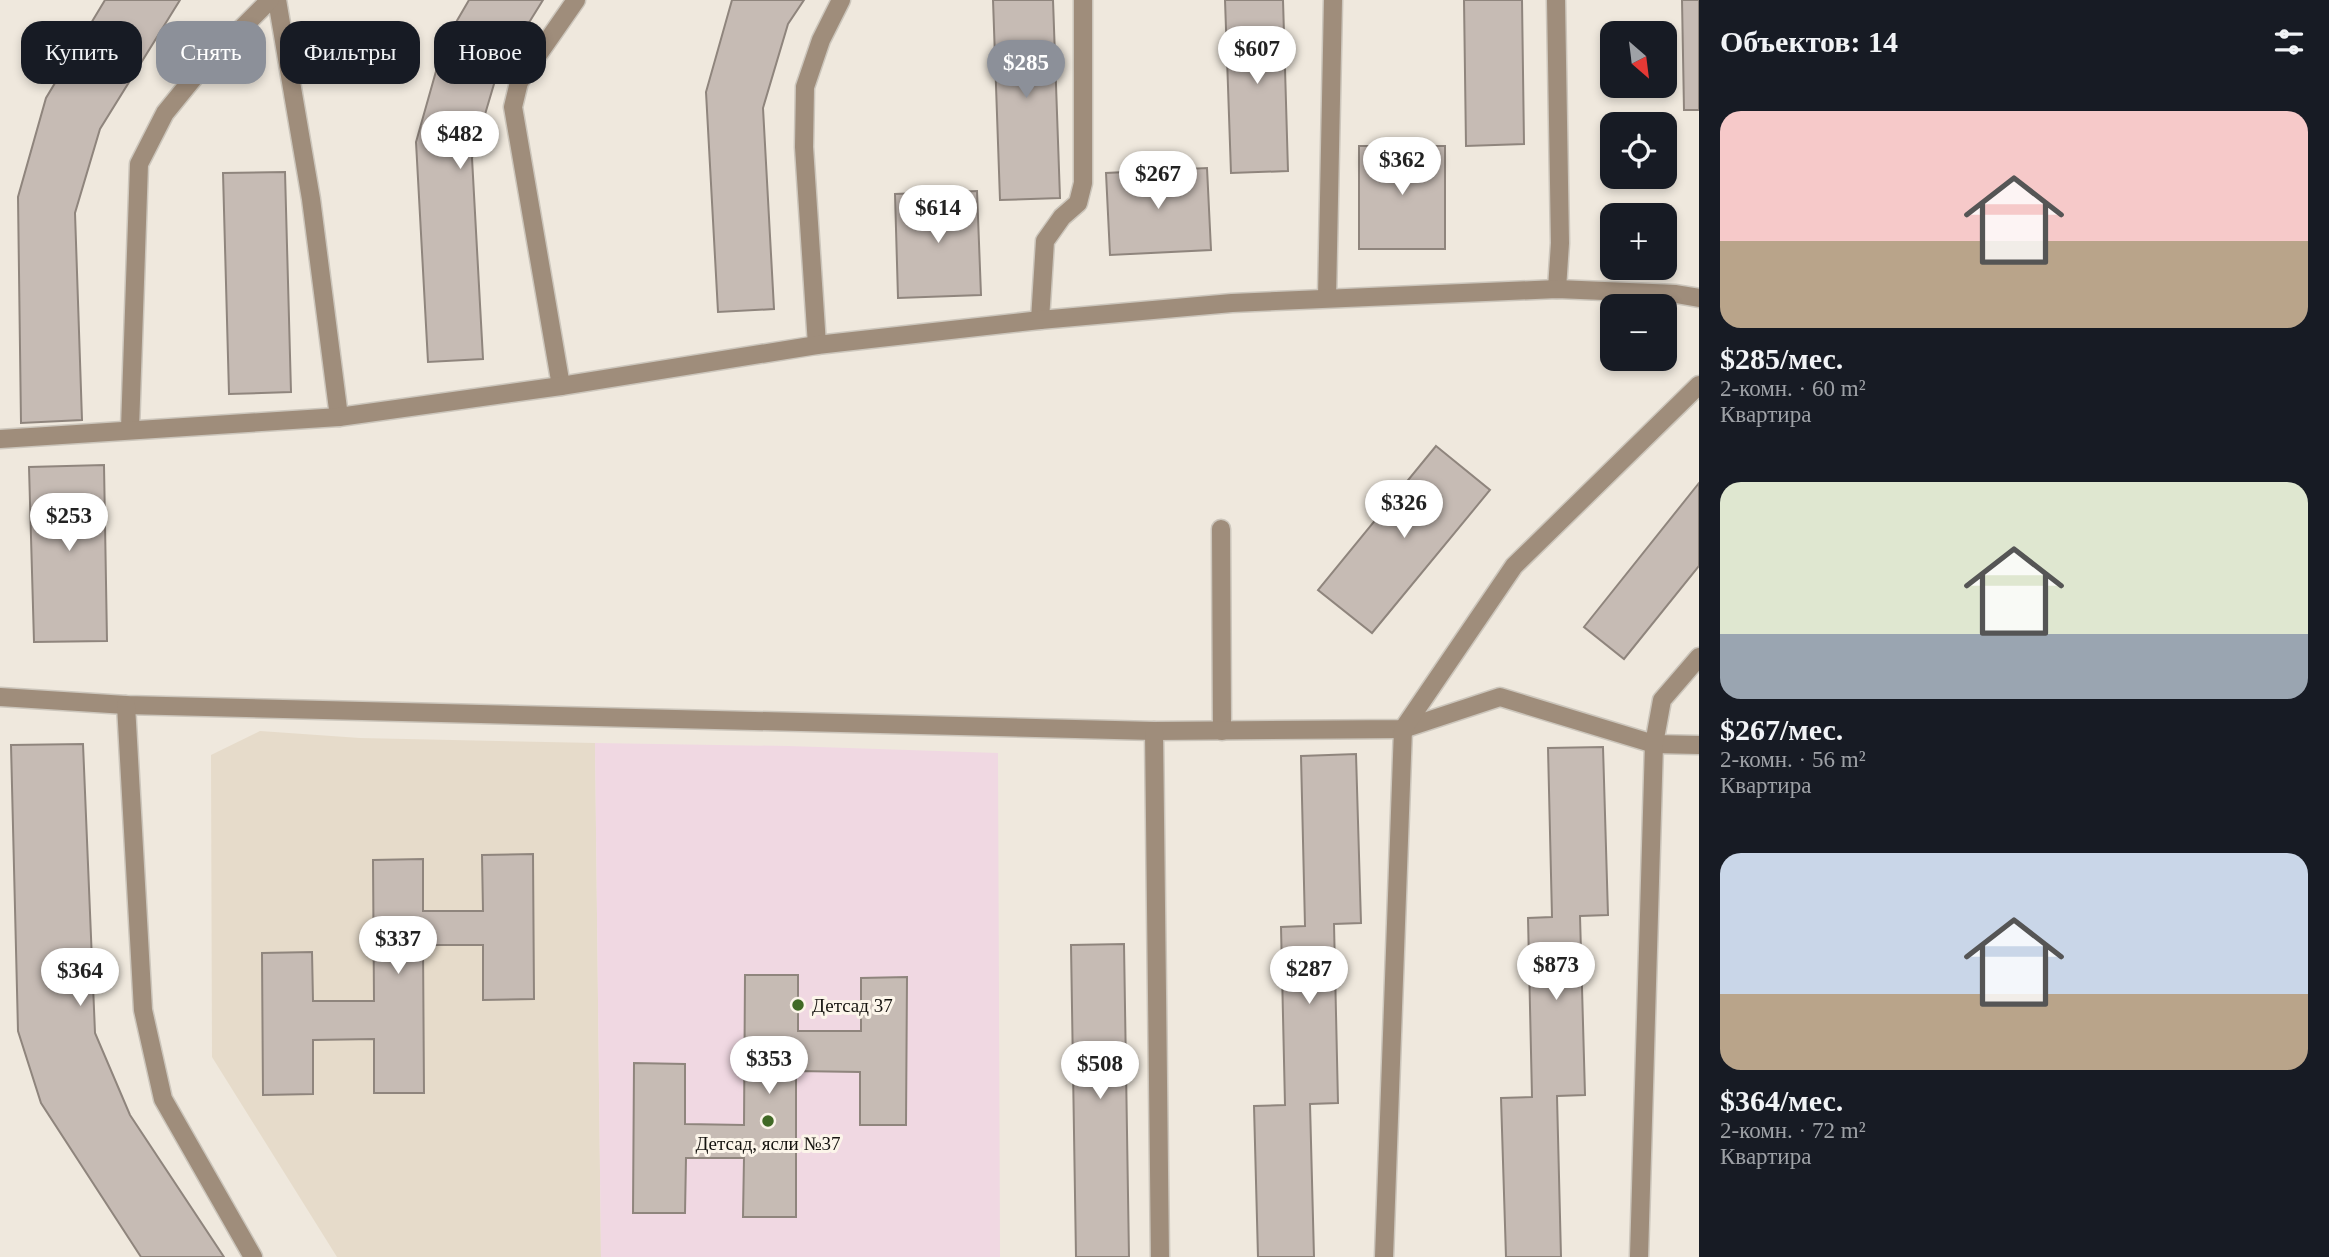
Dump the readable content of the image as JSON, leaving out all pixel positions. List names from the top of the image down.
{
  "places": ["Детсад 37", "Детсад, ясли №37"],
  "north": "bottom right",
  "page": {
    "heading": "Объектов: 14",
    "map_buttons": ["+", "−"],
    "chip": [
      "Купить",
      "Снять",
      "Фильтры",
      "Новое"
    ],
    "price": [
      "$607",
      "$285",
      "$482",
      "$362",
      "$267",
      "$614",
      "$326",
      "$253",
      "$337",
      "$873",
      "$287",
      "$364",
      "$353",
      "$508"
    ],
    "list": [
      {
        "name": "$285/мес.",
        "note": "2-комн. · 60 m² · Квартира"
      },
      {
        "name": "$267/мес.",
        "note": "2-комн. · 56 m² · Квартира"
      },
      {
        "name": "$364/мес.",
        "note": "2-комн. · 72 m² · Квартира"
      }
    ]
  }
}
